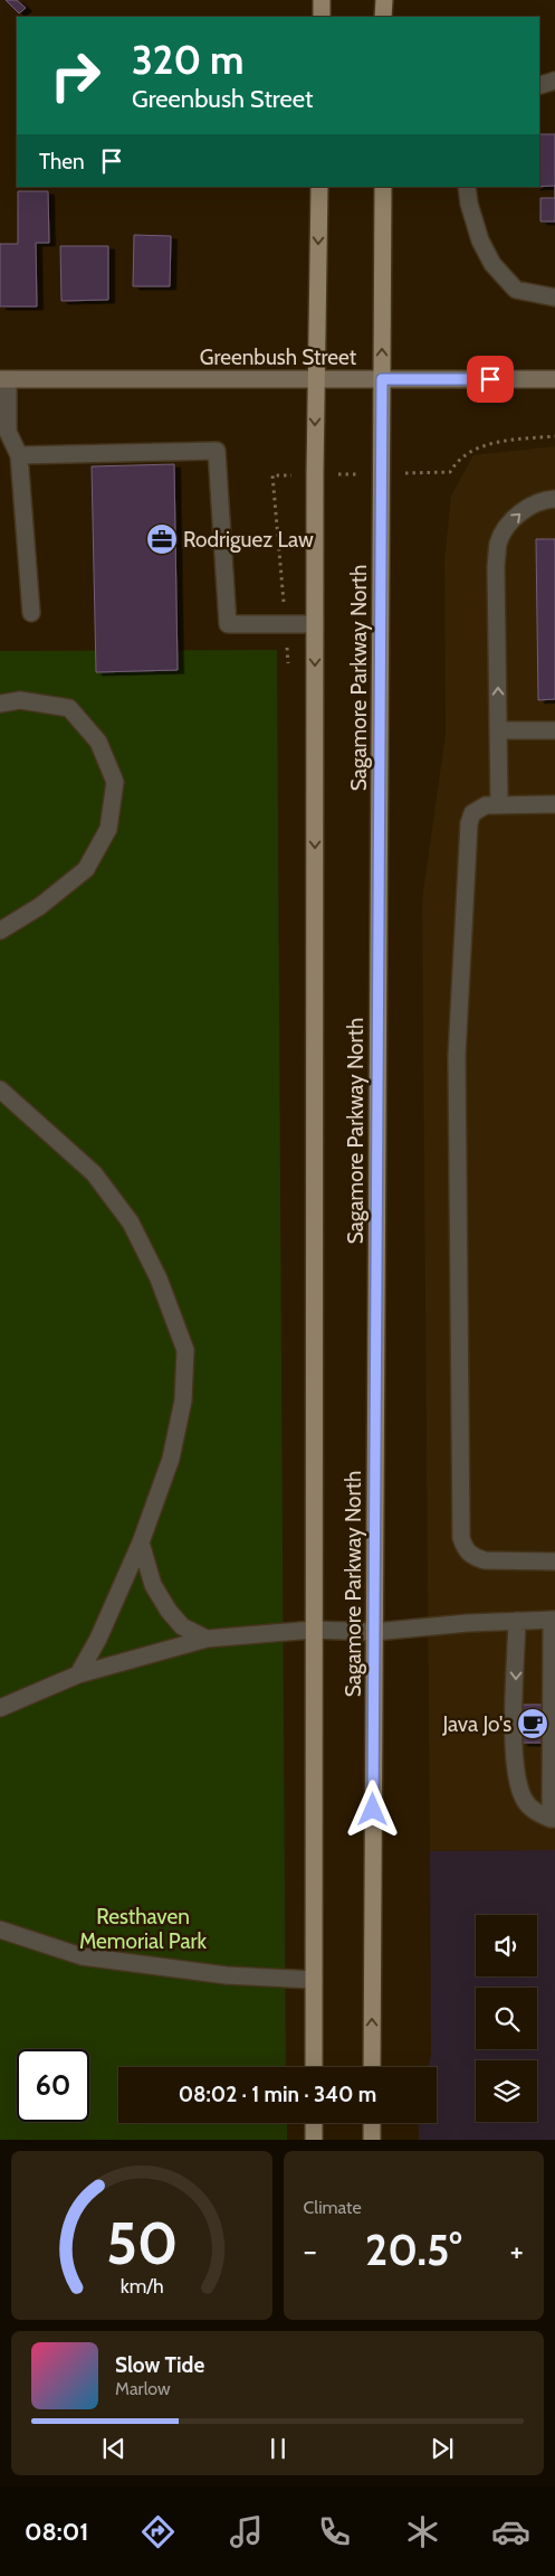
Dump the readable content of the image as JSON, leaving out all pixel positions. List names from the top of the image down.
{
  "streets": {
    "main road": ["Greenbush Street", "Sagamore Parkway North"]
  },
  "crossings": [
    ["Greenbush Street", "Sagamore Parkway North"]
  ],
  "parks": ["Resthaven Memorial Park"],
  "places": {
    "office": ["Rodriguez Law"],
    "cafe": ["Java Jo's"]
  },
  "page": {
    "turn": ["320 m", "Greenbush Street"],
    "then": "Then",
    "limit": "60",
    "trip": "08:02 · 1 min · 340 m",
    "tile": "Climate",
    "heat": ["−", "20.5°", "+"],
    "song": ["Slow Tide", "Marlow"],
    "tabs": "08:01",
    "gauge": ["50", "km/h"]
  }
}
